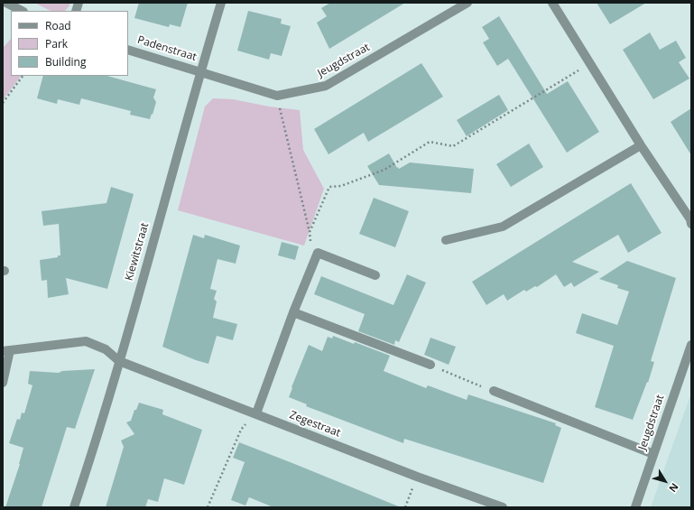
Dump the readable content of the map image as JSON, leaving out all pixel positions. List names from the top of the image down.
{
  "streets": {
    "street": [
      "Padenstraat",
      "Jeugdstraat",
      "Kiewitstraat",
      "Zegestraat"
    ]
  },
  "crossings": [
    ["Padenstraat", "Jeugdstraat"],
    ["Padenstraat", "Kiewitstraat"],
    ["Jeugdstraat", "Kiewitstraat"],
    ["Kiewitstraat", "Zegestraat"]
  ],
  "legend": ["Road", "Park", "Building"],
  "north": "bottom right"
}
